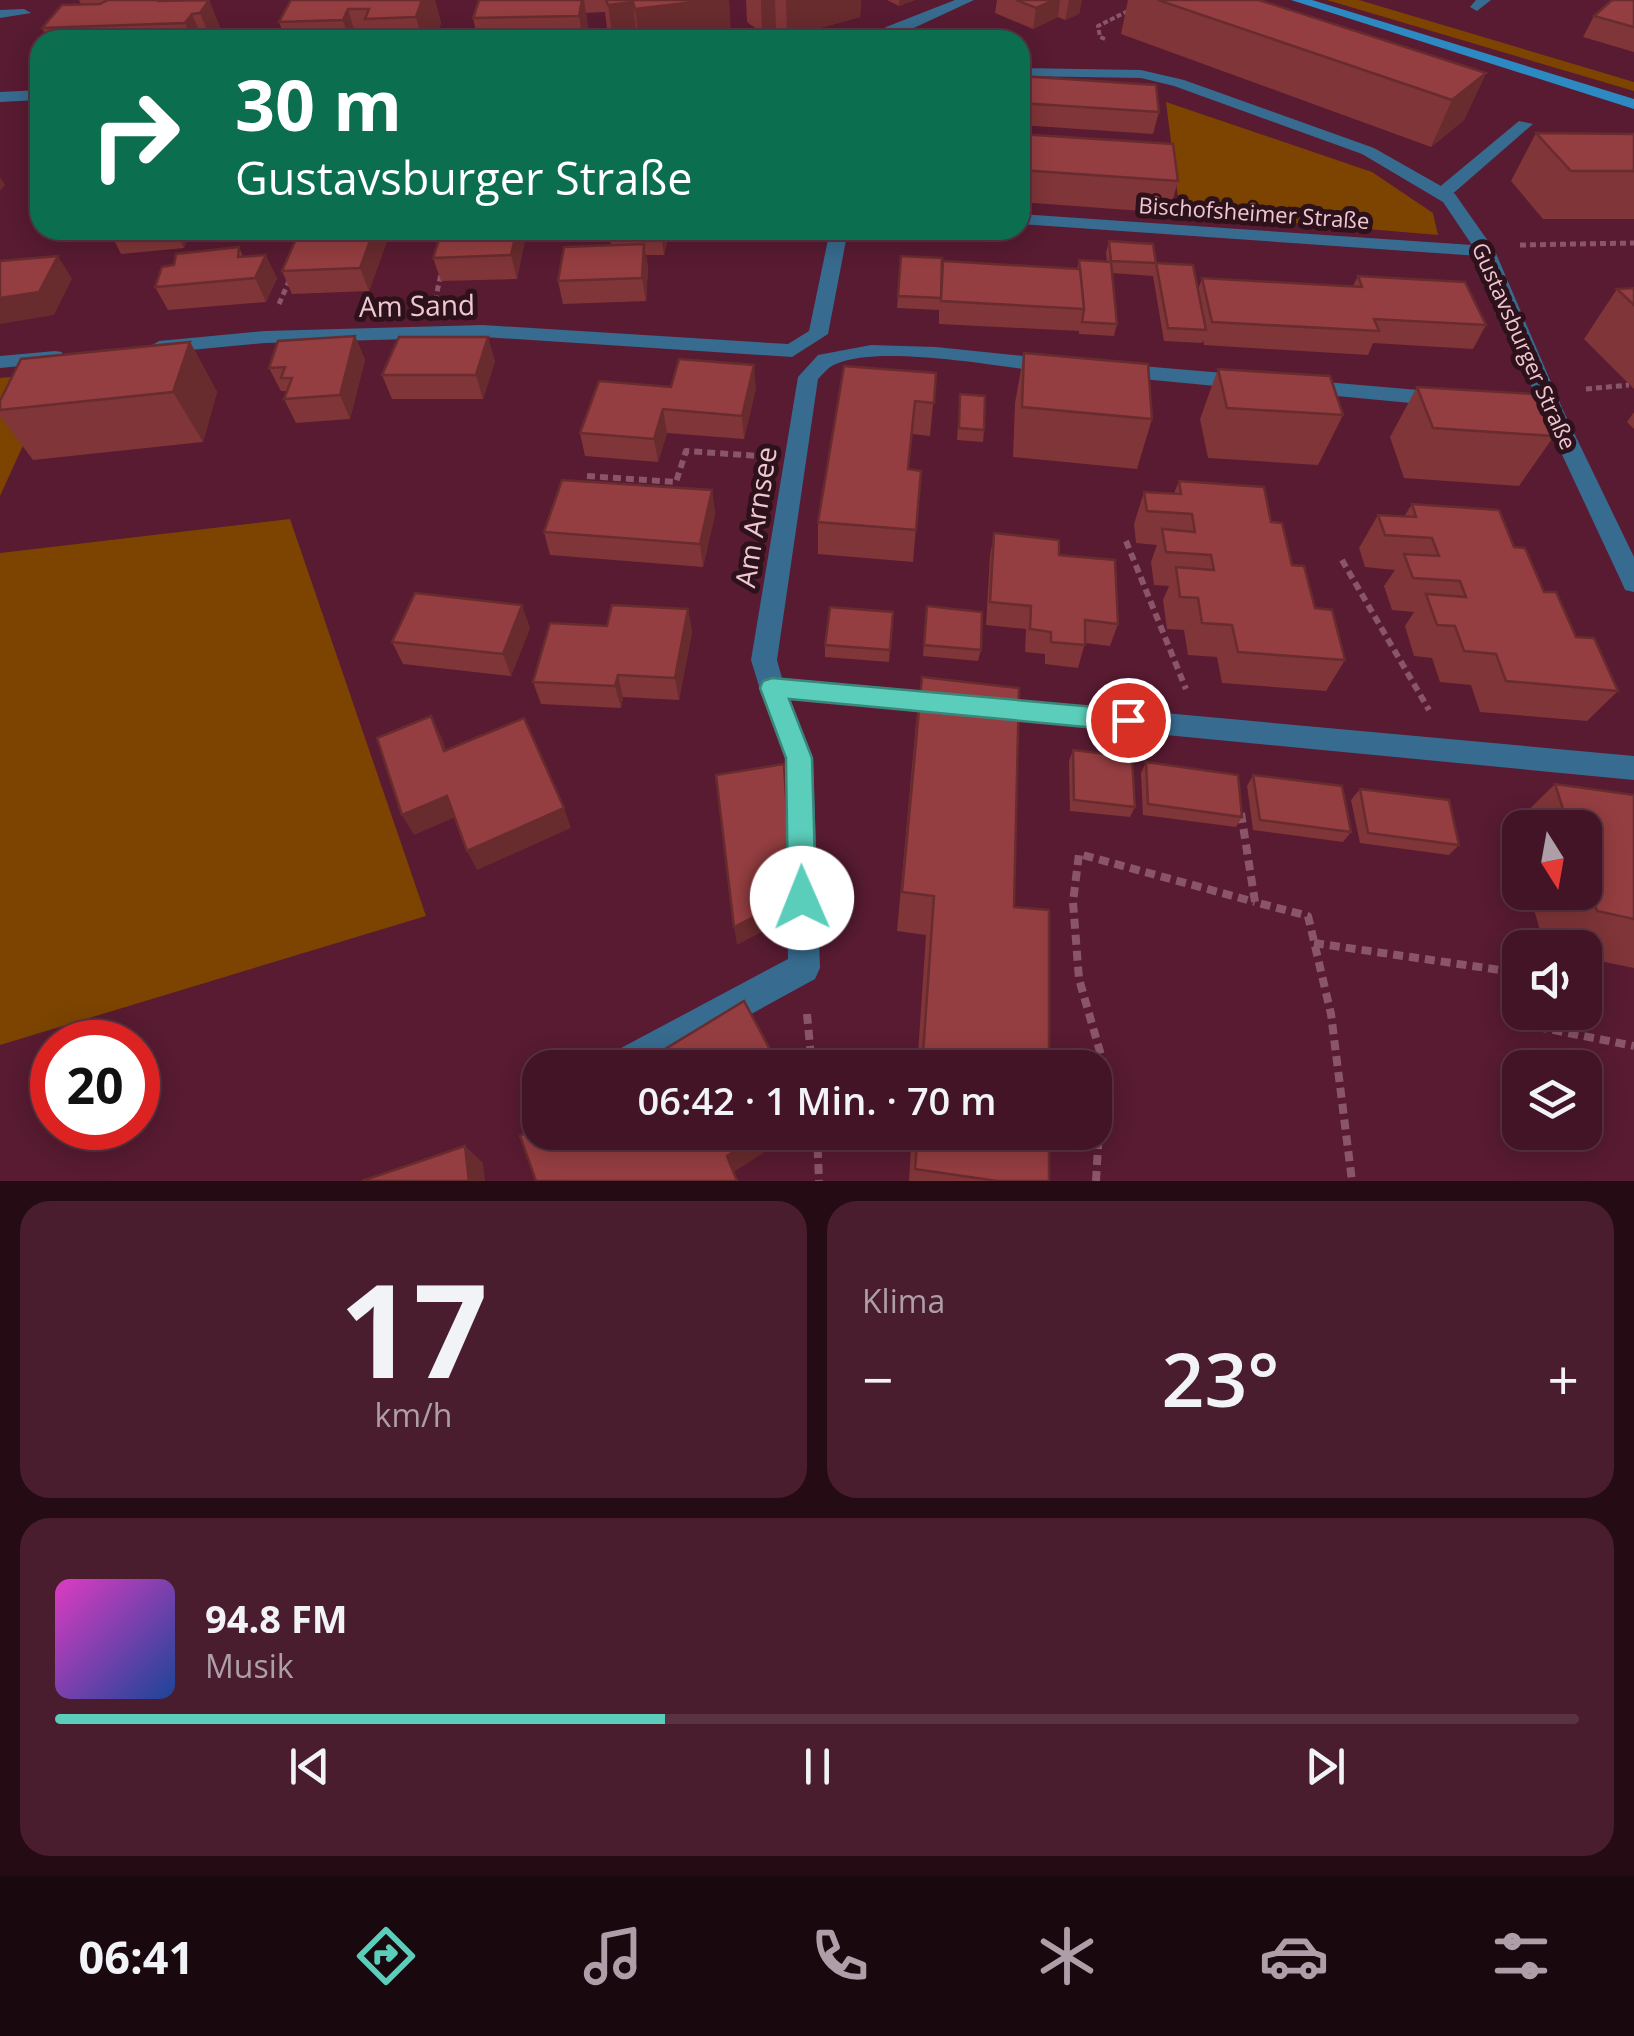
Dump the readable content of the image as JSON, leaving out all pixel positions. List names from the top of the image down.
{
  "streets": {
    "street": [
      "Bischofsheimer Straße",
      "Am Sand",
      "Gustavsburger Straße",
      "Am Arnsee"
    ]
  },
  "crossings": [
    ["Bischofsheimer Straße", "Gustavsburger Straße"],
    ["Gustavsburger Straße", "Am Arnsee"]
  ],
  "north": "bottom",
  "page": {
    "turn": ["30 m", "Gustavsburger Straße"],
    "limit": "20",
    "trip": "06:42 · 1 Min. · 70 m",
    "tile": [
      ["17", "km/h"],
      "Klima"
    ],
    "heat": ["−", "23°", "+"],
    "song": ["94.8 FM", "Musik"],
    "tabs": "06:41"
  }
}
